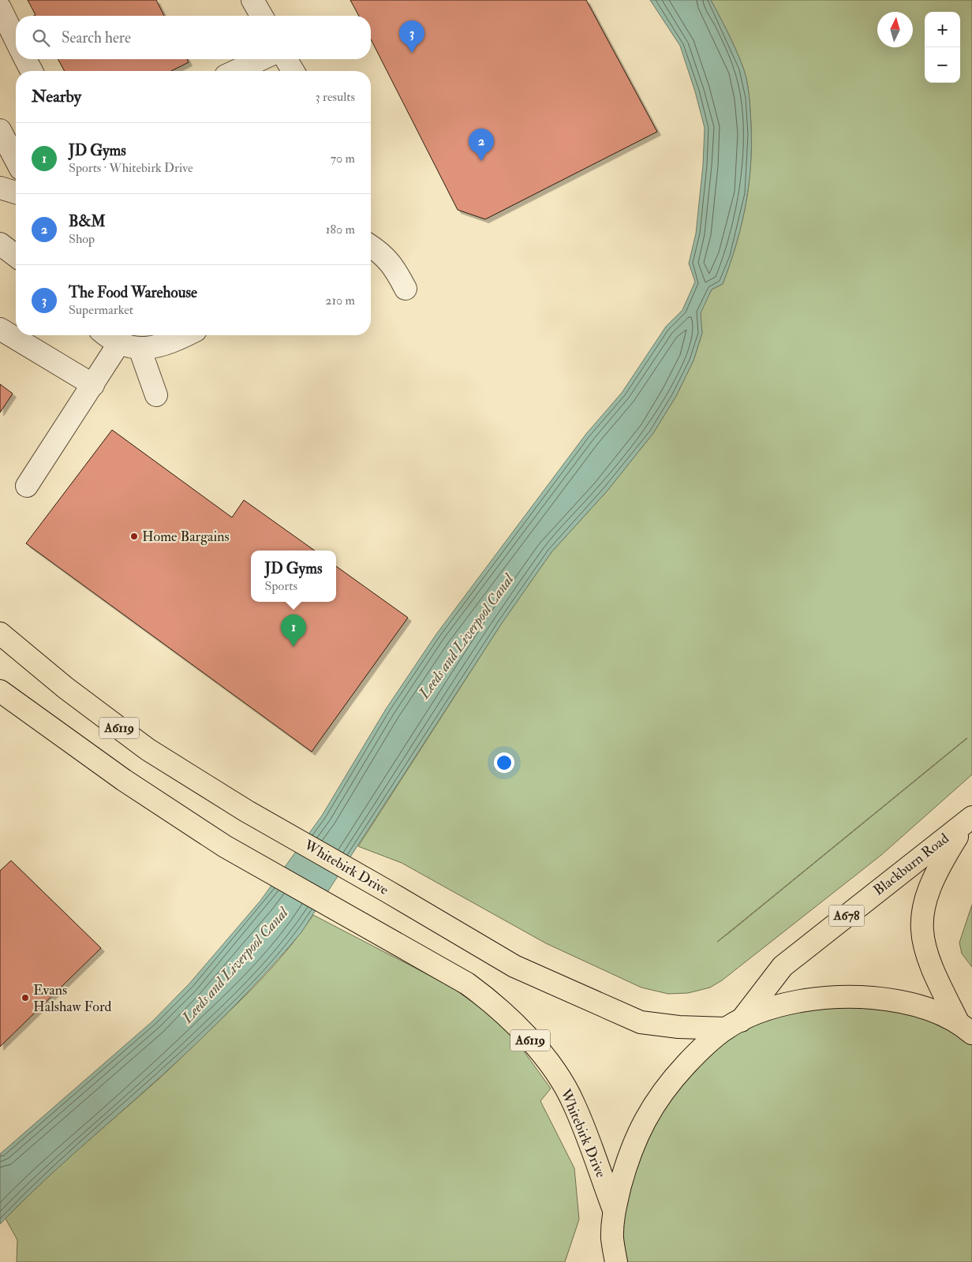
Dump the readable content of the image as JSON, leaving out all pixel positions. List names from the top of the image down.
{
  "streets": {
    "main road": [
      "A6119",
      "Blackburn Road",
      "Whitebirk Drive",
      "A678"
    ]
  },
  "crossings": [
    ["Blackburn Road", "Whitebirk Drive"],
    ["Blackburn Road", "A678"],
    ["Whitebirk Drive", "A678"]
  ],
  "water": ["Leeds and Liverpool Canal"],
  "places": ["Home Bargains", "Evans Halshaw Ford"],
  "north": "top",
  "page": {
    "map_buttons": ["+", "−"],
    "search": "Search here",
    "pins": ["3", "2", "1"],
    "heading": ["Nearby", "3 results"],
    "list": [
      {
        "mark": "1",
        "name": "JD Gyms",
        "note": "Sports · Whitebirk Drive",
        "value": "70 m"
      },
      {
        "mark": "2",
        "name": "B&M",
        "note": "Shop",
        "value": "180 m"
      },
      {
        "mark": "3",
        "name": "The Food Warehouse",
        "note": "Supermarket",
        "value": "210 m"
      }
    ],
    "popup": ["JD Gyms", "Sports"]
  }
}
